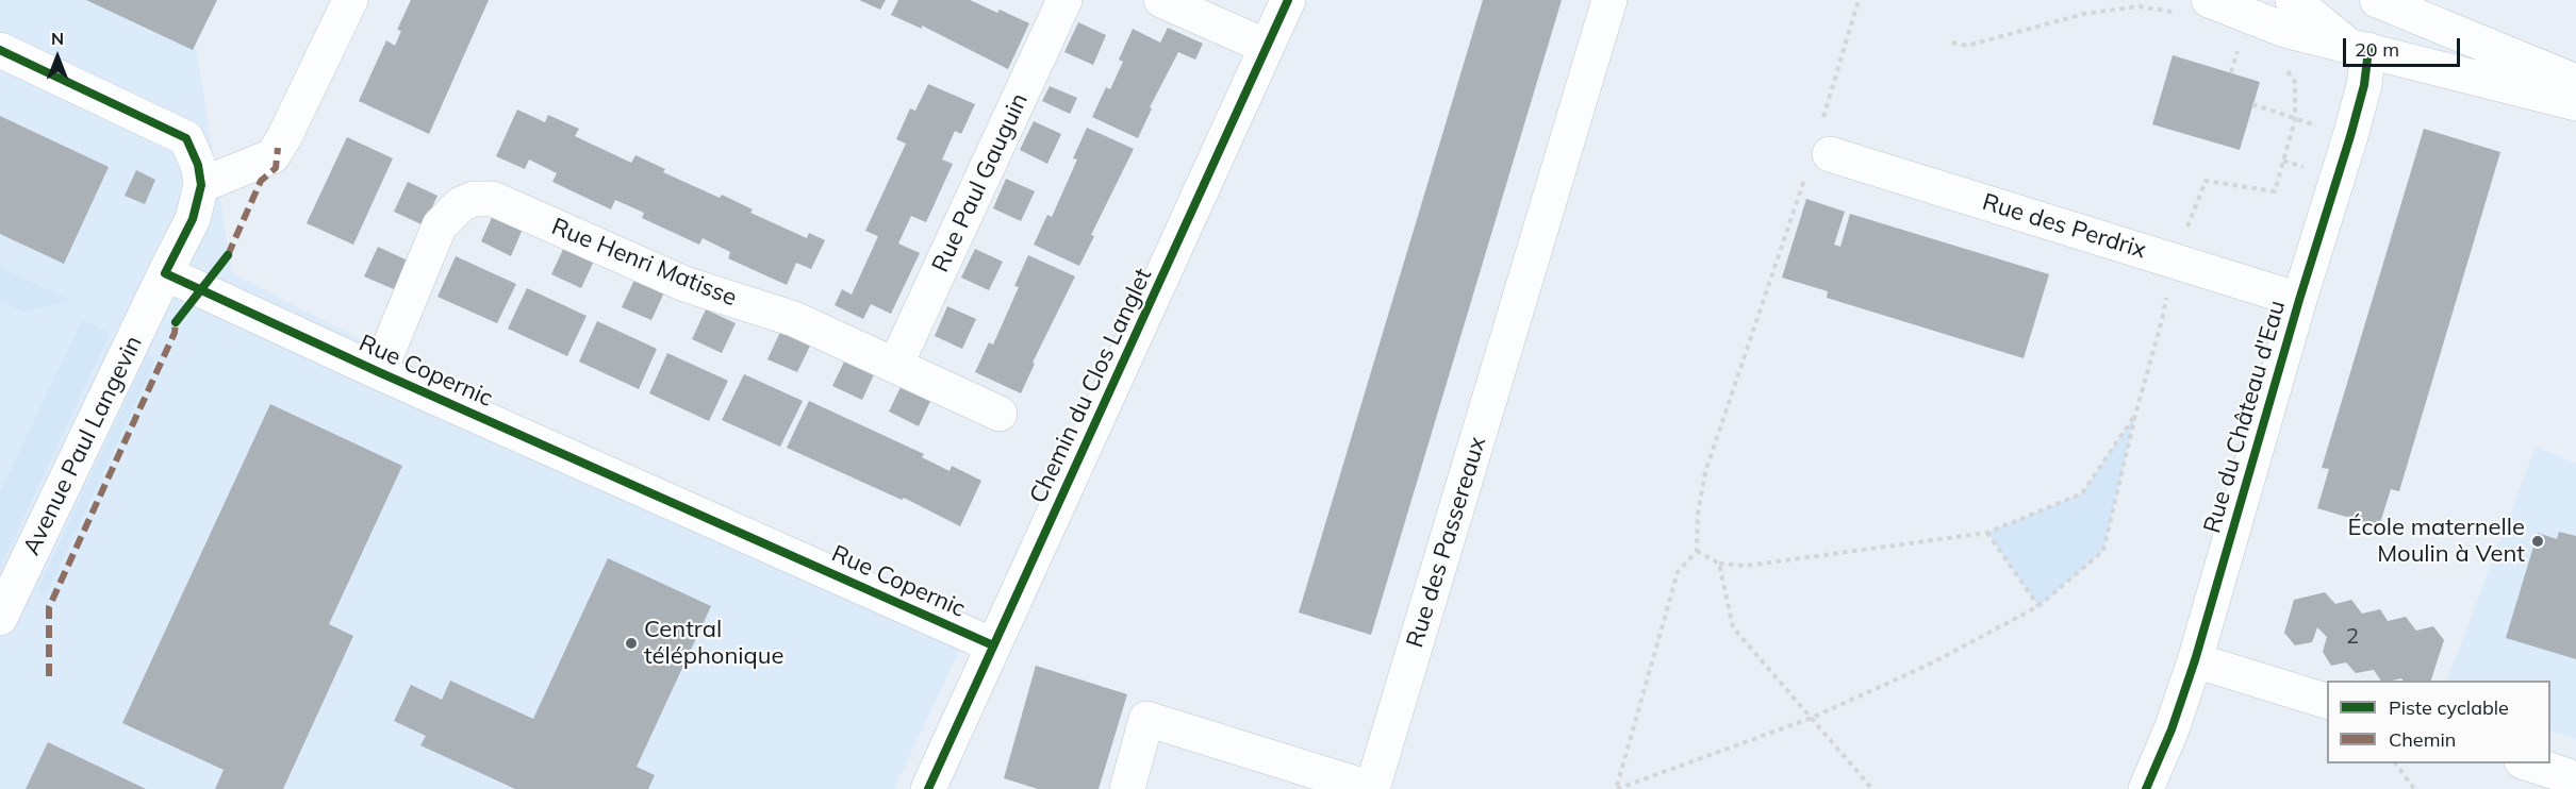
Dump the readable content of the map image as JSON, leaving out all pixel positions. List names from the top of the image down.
{
  "streets": {
    "street": [
      "Rue Paul Gauguin",
      "Rue des Perdrix",
      "Rue Henri Matisse",
      "Rue Copernic",
      "Chemin du Clos Langlet",
      "Rue du Château d'Eau",
      "Avenue Paul Langevin",
      "Rue des Passereaux"
    ]
  },
  "crossings": [
    ["Rue Paul Gauguin", "Rue Henri Matisse"],
    ["Rue des Perdrix", "Rue du Château d'Eau"],
    ["Rue Henri Matisse", "Rue Copernic"],
    ["Rue Copernic", "Chemin du Clos Langlet"],
    ["Rue Copernic", "Avenue Paul Langevin"]
  ],
  "places": ["École maternelle Moulin à Vent", "Central téléphonique"],
  "house_numbers": ["2"],
  "legend": ["Piste cyclable", "Chemin"],
  "scale_bar": "20 m",
  "north": "top"
}
